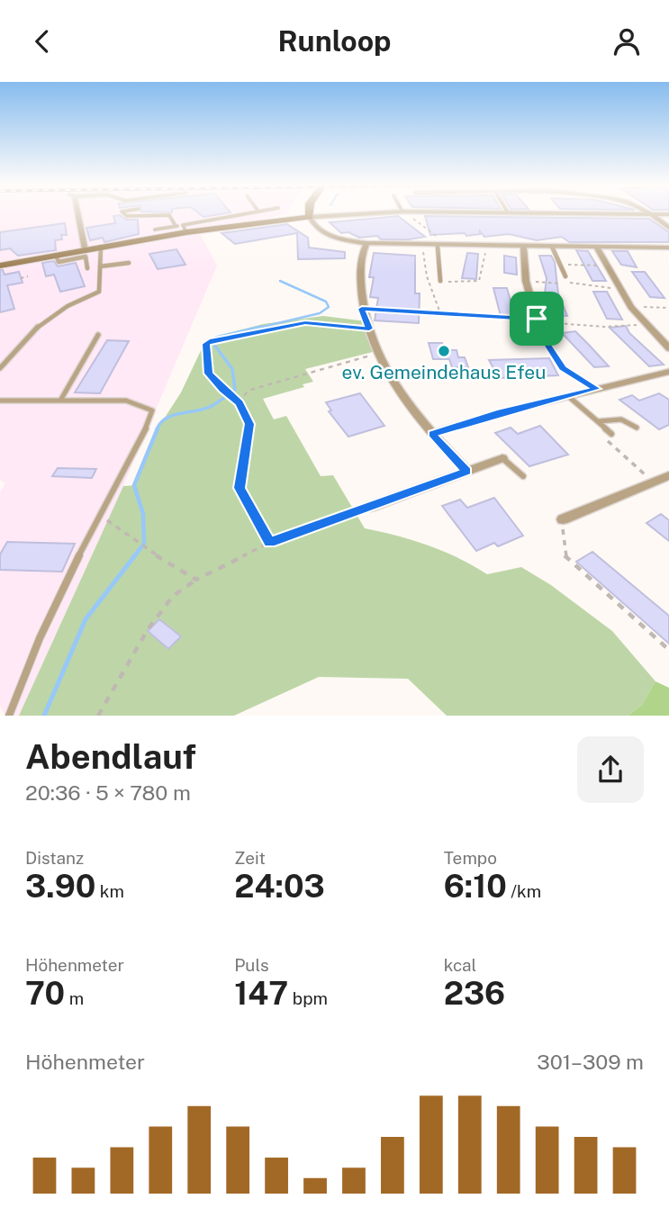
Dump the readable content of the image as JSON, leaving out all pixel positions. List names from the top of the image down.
{
  "places": ["ev. Gemeindehaus Efeu"],
  "page": {
    "header": "Runloop",
    "heading": ["Abendlauf", "20:36 · 5 × 780 m"],
    "stats": [
      ["Distanz", "3.90 km"],
      ["Zeit", "24:03"],
      ["Tempo", "6:10 /km"],
      ["Höhenmeter", "70 m"],
      ["Puls", "147 bpm"],
      ["kcal", "236"]
    ],
    "chart": ["Höhenmeter", "301–309 m"]
  }
}
